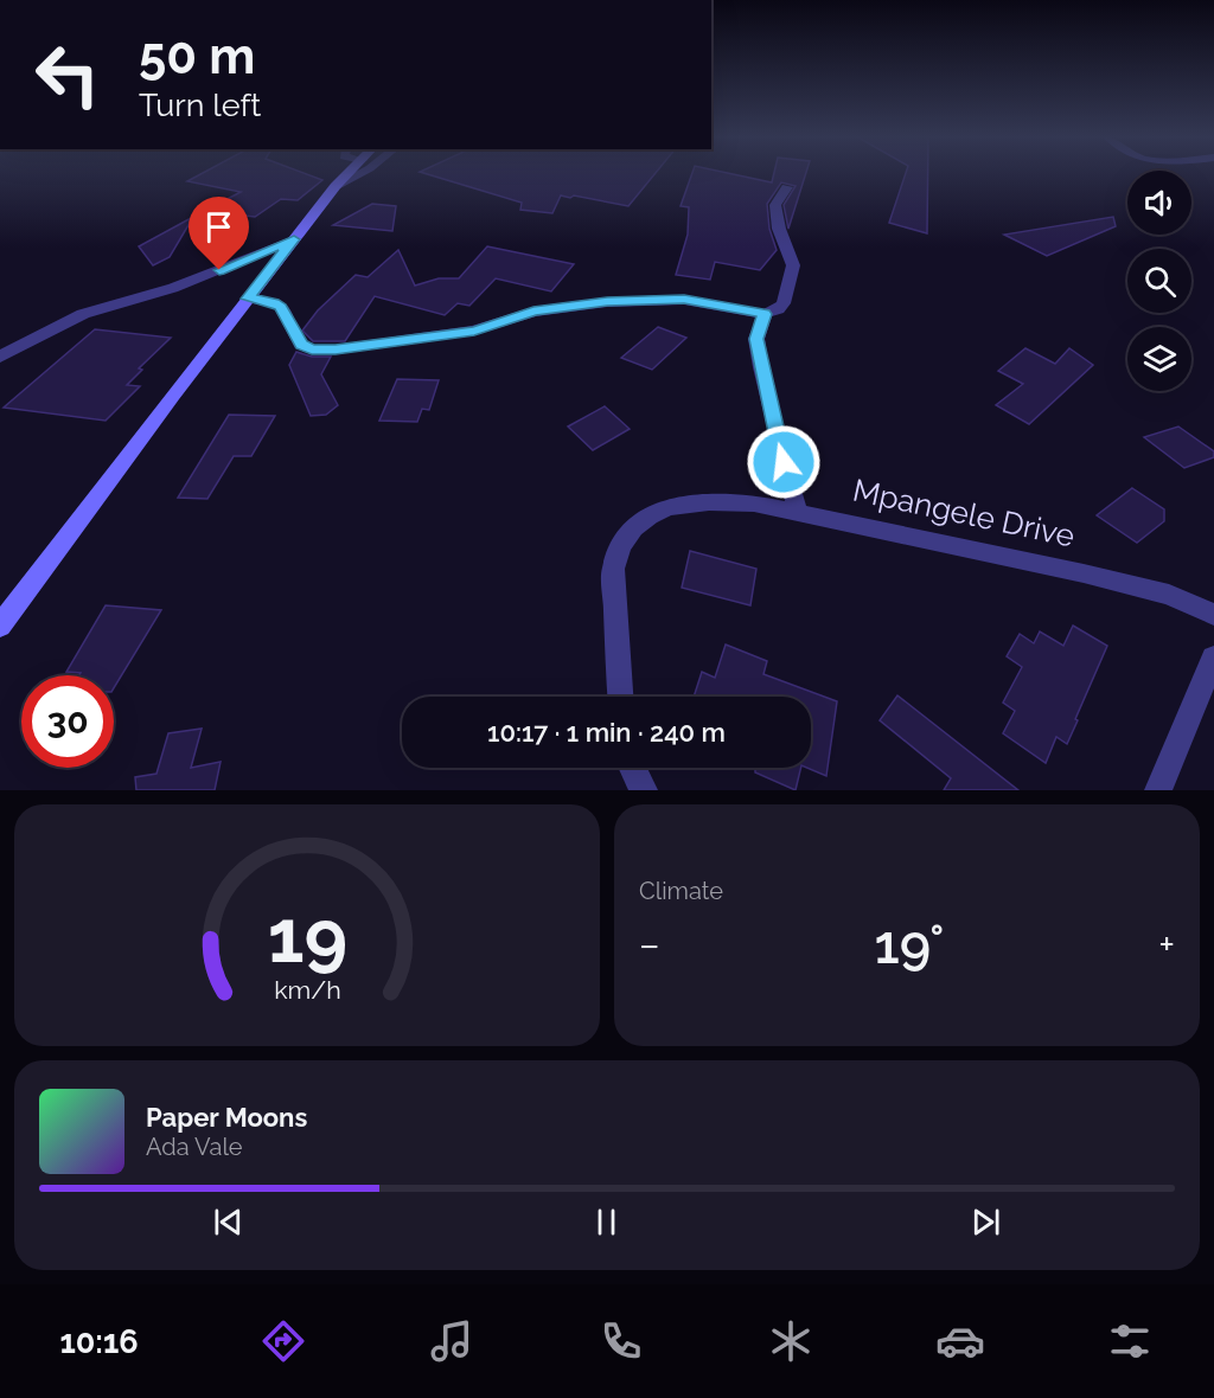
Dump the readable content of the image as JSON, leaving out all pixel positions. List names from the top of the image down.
{
  "streets": {
    "street": ["Mpangele Drive"]
  },
  "page": {
    "turn": ["50 m", "Turn left"],
    "limit": "30",
    "trip": "10:17 · 1 min · 240 m",
    "tile": "Climate",
    "heat": ["−", "19°", "+"],
    "song": ["Paper Moons", "Ada Vale"],
    "tabs": "10:16",
    "gauge": ["19", "km/h"]
  }
}
